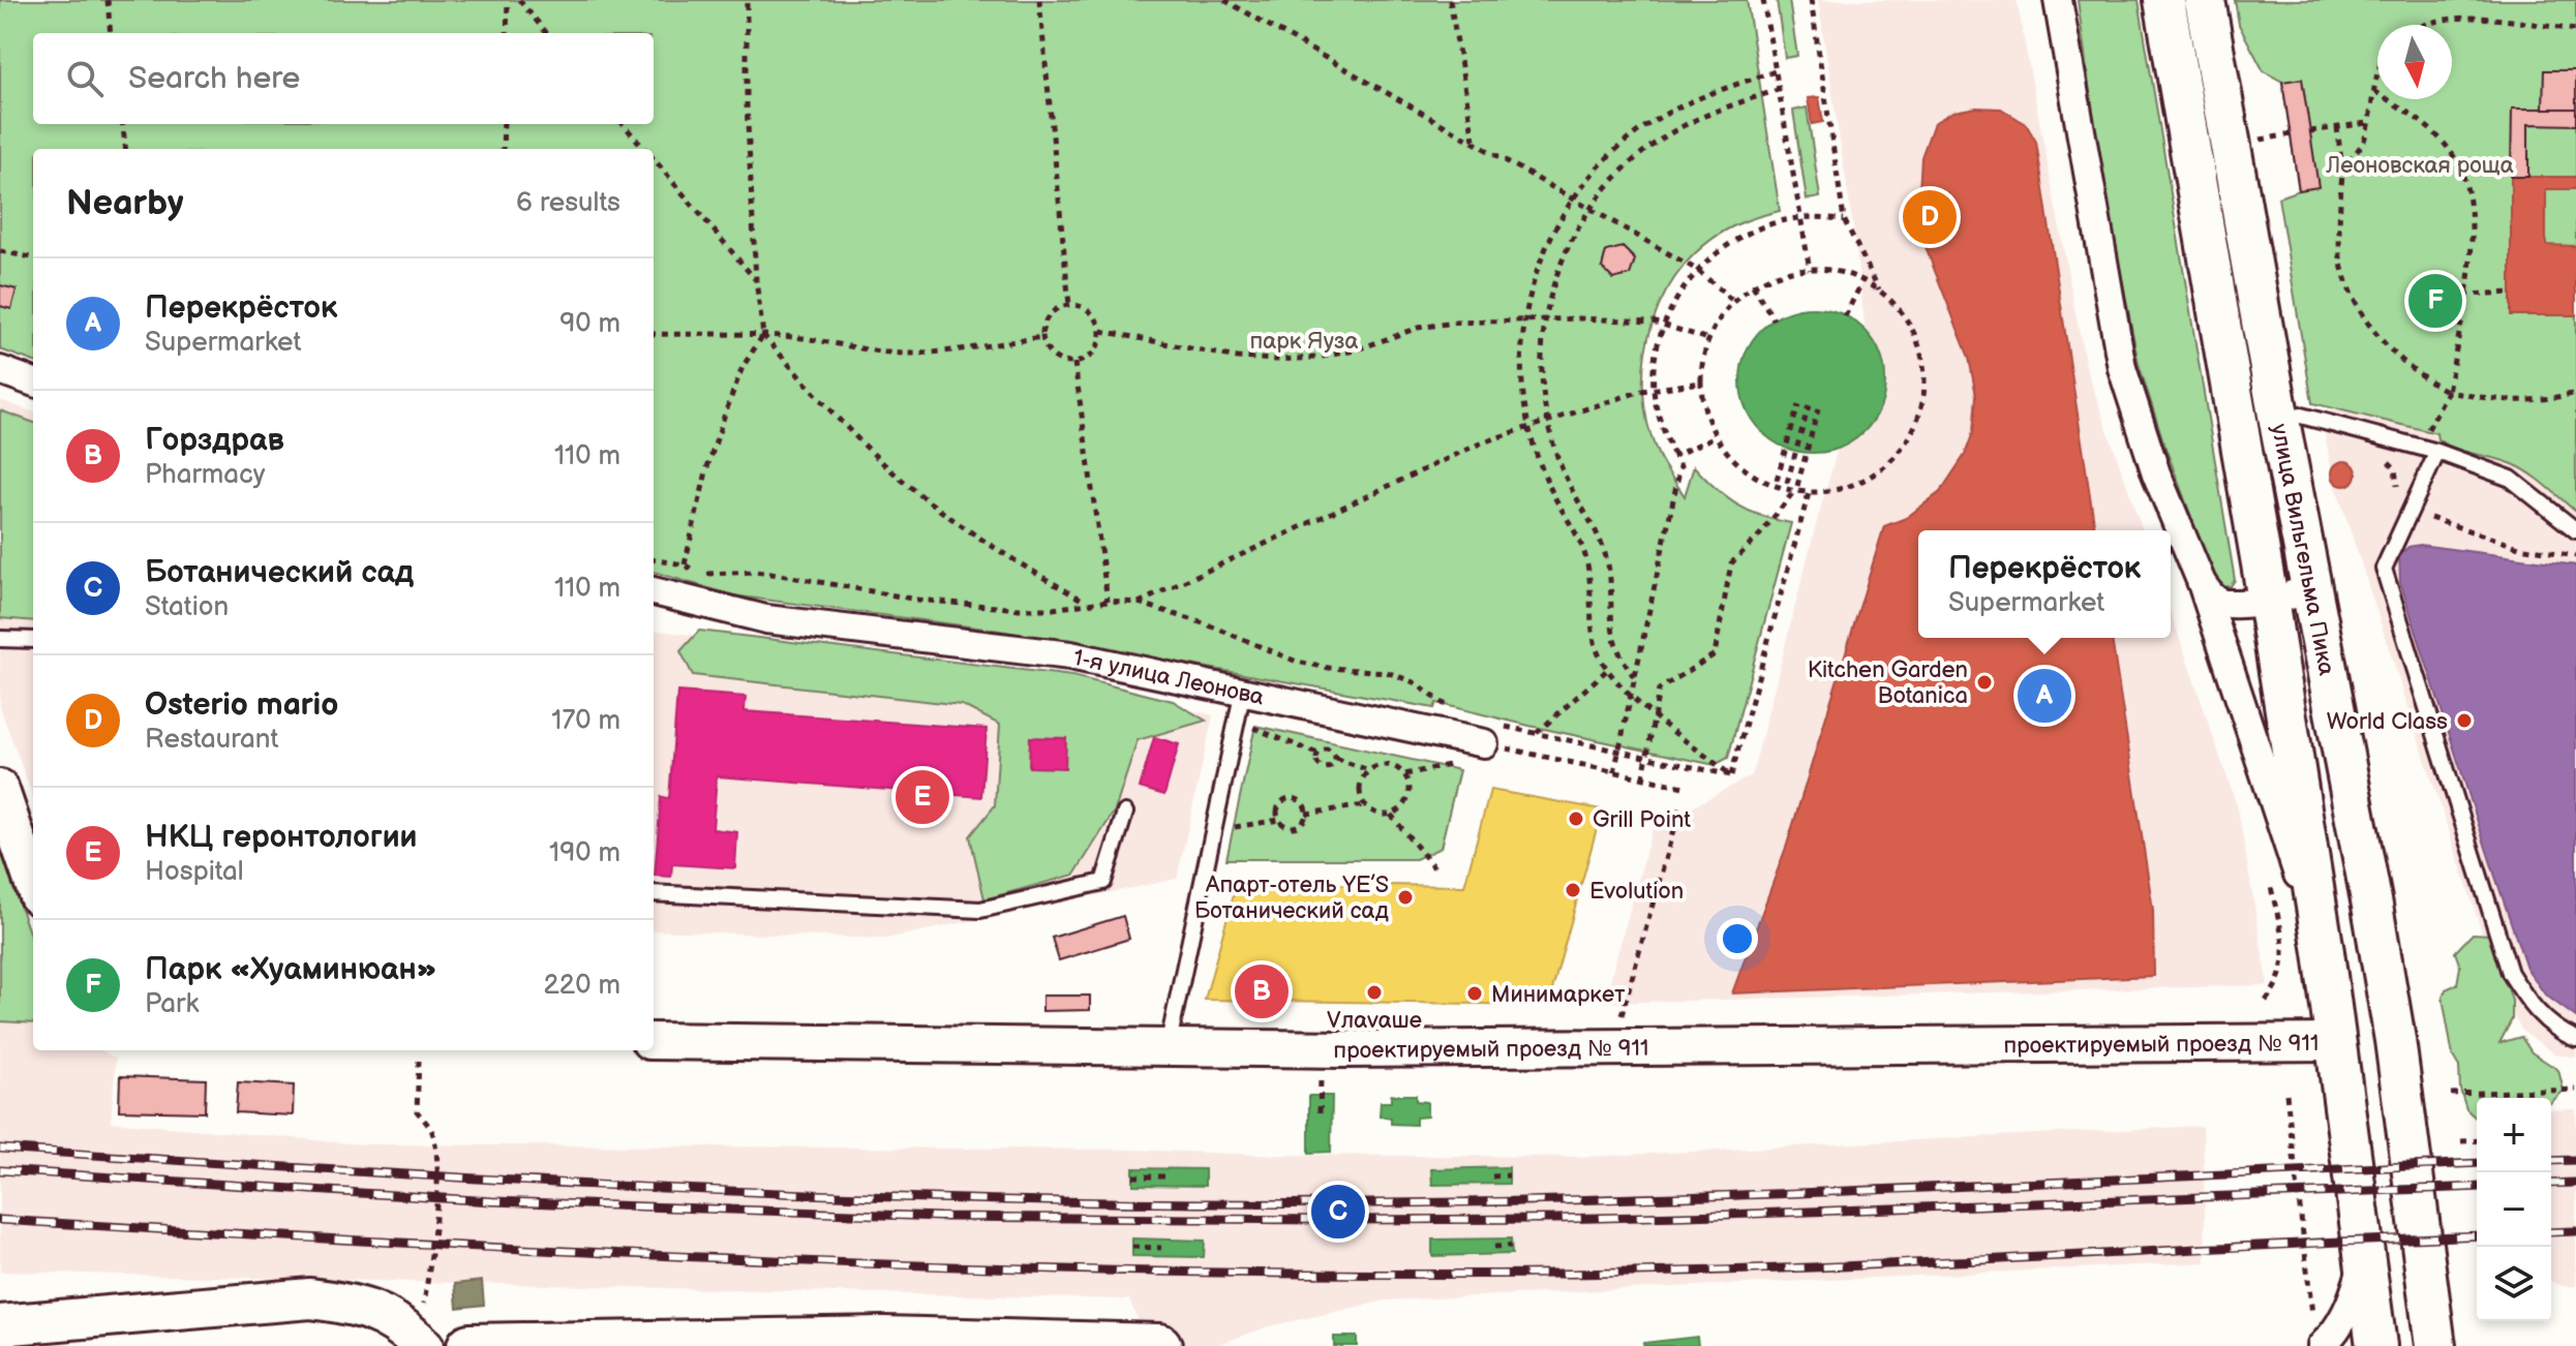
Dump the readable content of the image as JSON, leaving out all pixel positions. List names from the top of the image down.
{
  "streets": {
    "main road": ["улица Вильгельма Пика"],
    "street": ["1-я улица Леонова", "проектируемый проезд № 911"]
  },
  "crossings": [
    ["улица Вильгельма Пика", "проектируемый проезд № 911"]
  ],
  "parks": ["Леоновская роща", "парк Яуза"],
  "places": [
    "Kitchen Garden Botanica",
    "World Class",
    "Grill Point",
    "Evolution",
    "Апарт-отель YE’S Ботанический сад",
    "Vлаvаше",
    "Минимаркет"
  ],
  "north": "bottom",
  "page": {
    "search": "Search here",
    "heading": ["Nearby", "6 results"],
    "pins": [
      "D",
      "F",
      "A",
      "E",
      "B",
      "C"
    ],
    "list": [
      {
        "mark": "A",
        "name": "Перекрёсток",
        "note": "Supermarket",
        "value": "90 m"
      },
      {
        "mark": "B",
        "name": "Горздрав",
        "note": "Pharmacy",
        "value": "110 m"
      },
      {
        "mark": "C",
        "name": "Ботанический сад",
        "note": "Station",
        "value": "110 m"
      },
      {
        "mark": "D",
        "name": "Osterio mario",
        "note": "Restaurant",
        "value": "170 m"
      },
      {
        "mark": "E",
        "name": "НКЦ геронтологии",
        "note": "Hospital",
        "value": "190 m"
      },
      {
        "mark": "F",
        "name": "Парк «Хуаминюан»",
        "note": "Park",
        "value": "220 m"
      }
    ],
    "popup": ["Перекрёсток", "Supermarket"],
    "map_buttons": ["+", "−"]
  }
}
